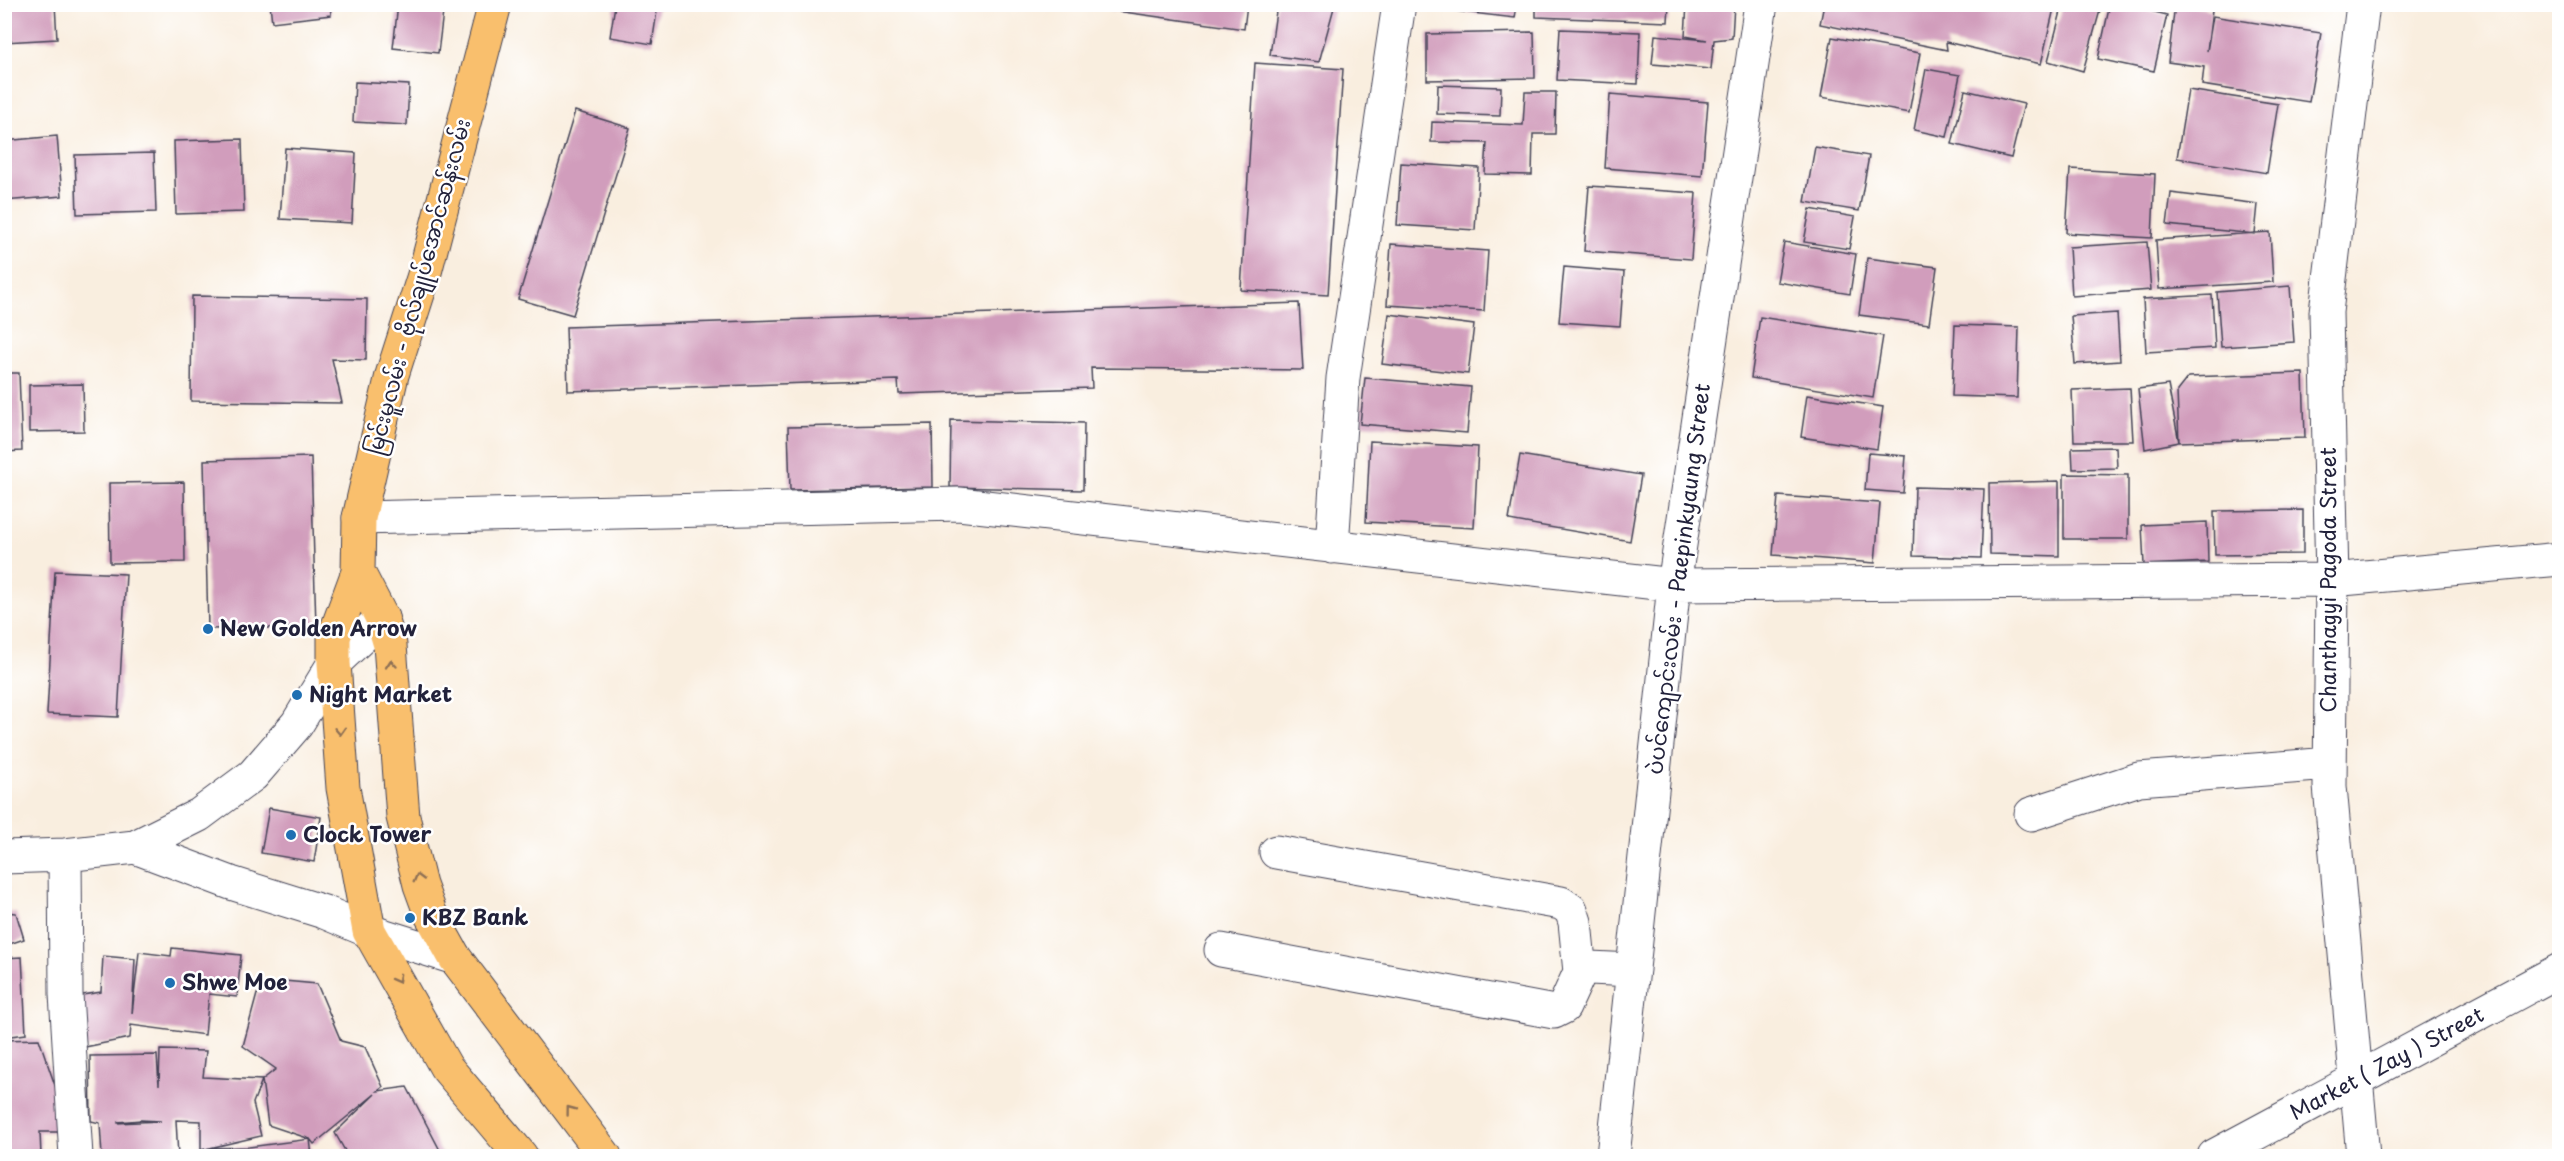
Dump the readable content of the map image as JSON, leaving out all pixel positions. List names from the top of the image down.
{
  "streets": {
    "highway": ["မြင်းမူလမ်း - ဗိုလ်ချုပ်အောင်ဆန်းလမ်း"],
    "street": ["ပဲပင်ကျောင်းလမ်း - Paepinkyaung Street", "Chanthagyi Pagoda Street", "Market ( Zay ) Street"]
  },
  "crossings": [
    ["Chanthagyi Pagoda Street", "Market ( Zay ) Street"]
  ],
  "places": [
    "New Golden Arrow",
    "Night Market",
    "Clock Tower",
    "KBZ Bank",
    "Shwe Moe"
  ]
}
